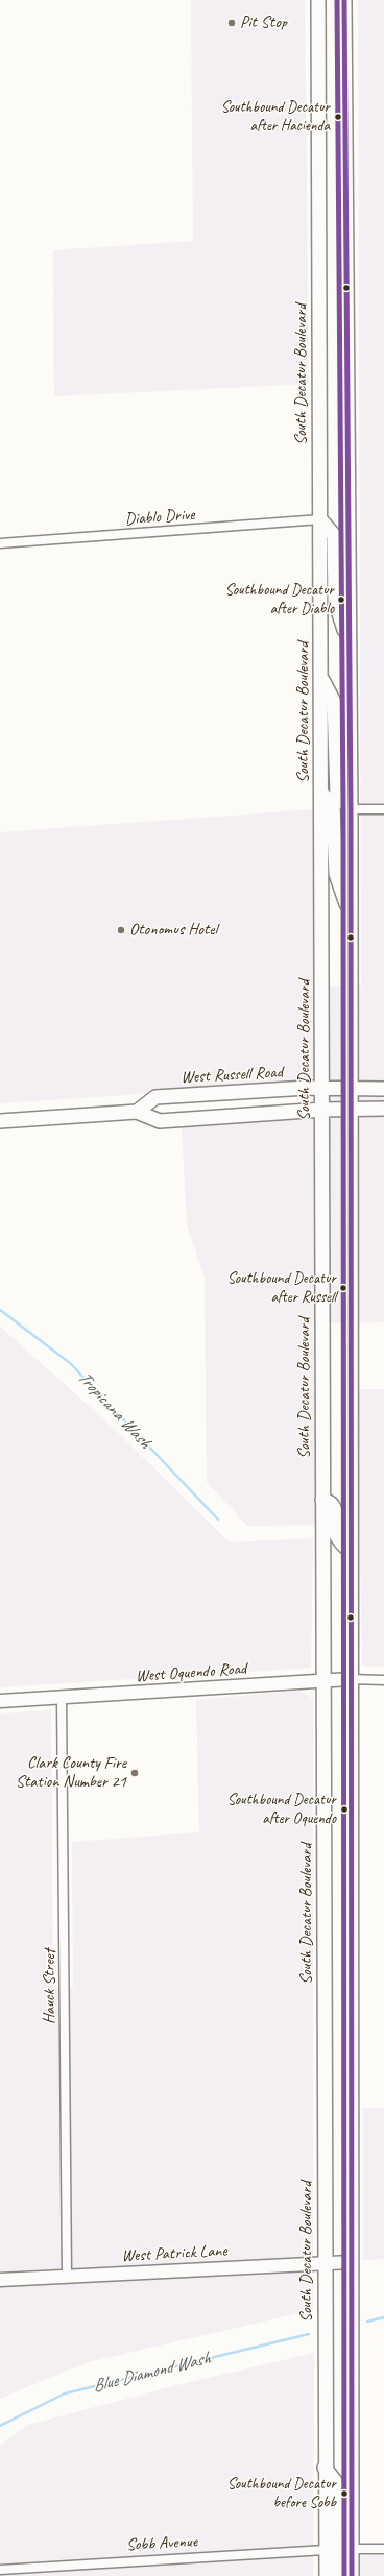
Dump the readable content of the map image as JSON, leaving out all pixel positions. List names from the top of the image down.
{
  "streets": {
    "main road": ["South Decatur Boulevard", "West Russell Road"],
    "street": [
      "Diablo Drive",
      "West Oquendo Road",
      "Hauck Street",
      "West Patrick Lane",
      "Sobb Avenue"
    ]
  },
  "crossings": [
    ["South Decatur Boulevard", "Diablo Drive"],
    ["South Decatur Boulevard", "West Russell Road"],
    ["South Decatur Boulevard", "West Oquendo Road"],
    ["South Decatur Boulevard", "West Patrick Lane"],
    ["South Decatur Boulevard", "Sobb Avenue"],
    ["West Oquendo Road", "Hauck Street"],
    ["Hauck Street", "West Patrick Lane"]
  ],
  "water": ["Tropicana Wash", "Blue Diamond Wash"],
  "places": [
    "Pit Stop",
    "Southbound Decatur after Hacienda",
    "Southbound Decatur after Diablo",
    "Otonomus Hotel",
    "Southbound Decatur after Russell",
    "Clark County Fire Station Number 21",
    "Southbound Decatur after Oquendo",
    "Southbound Decatur before Sobb"
  ]
}
